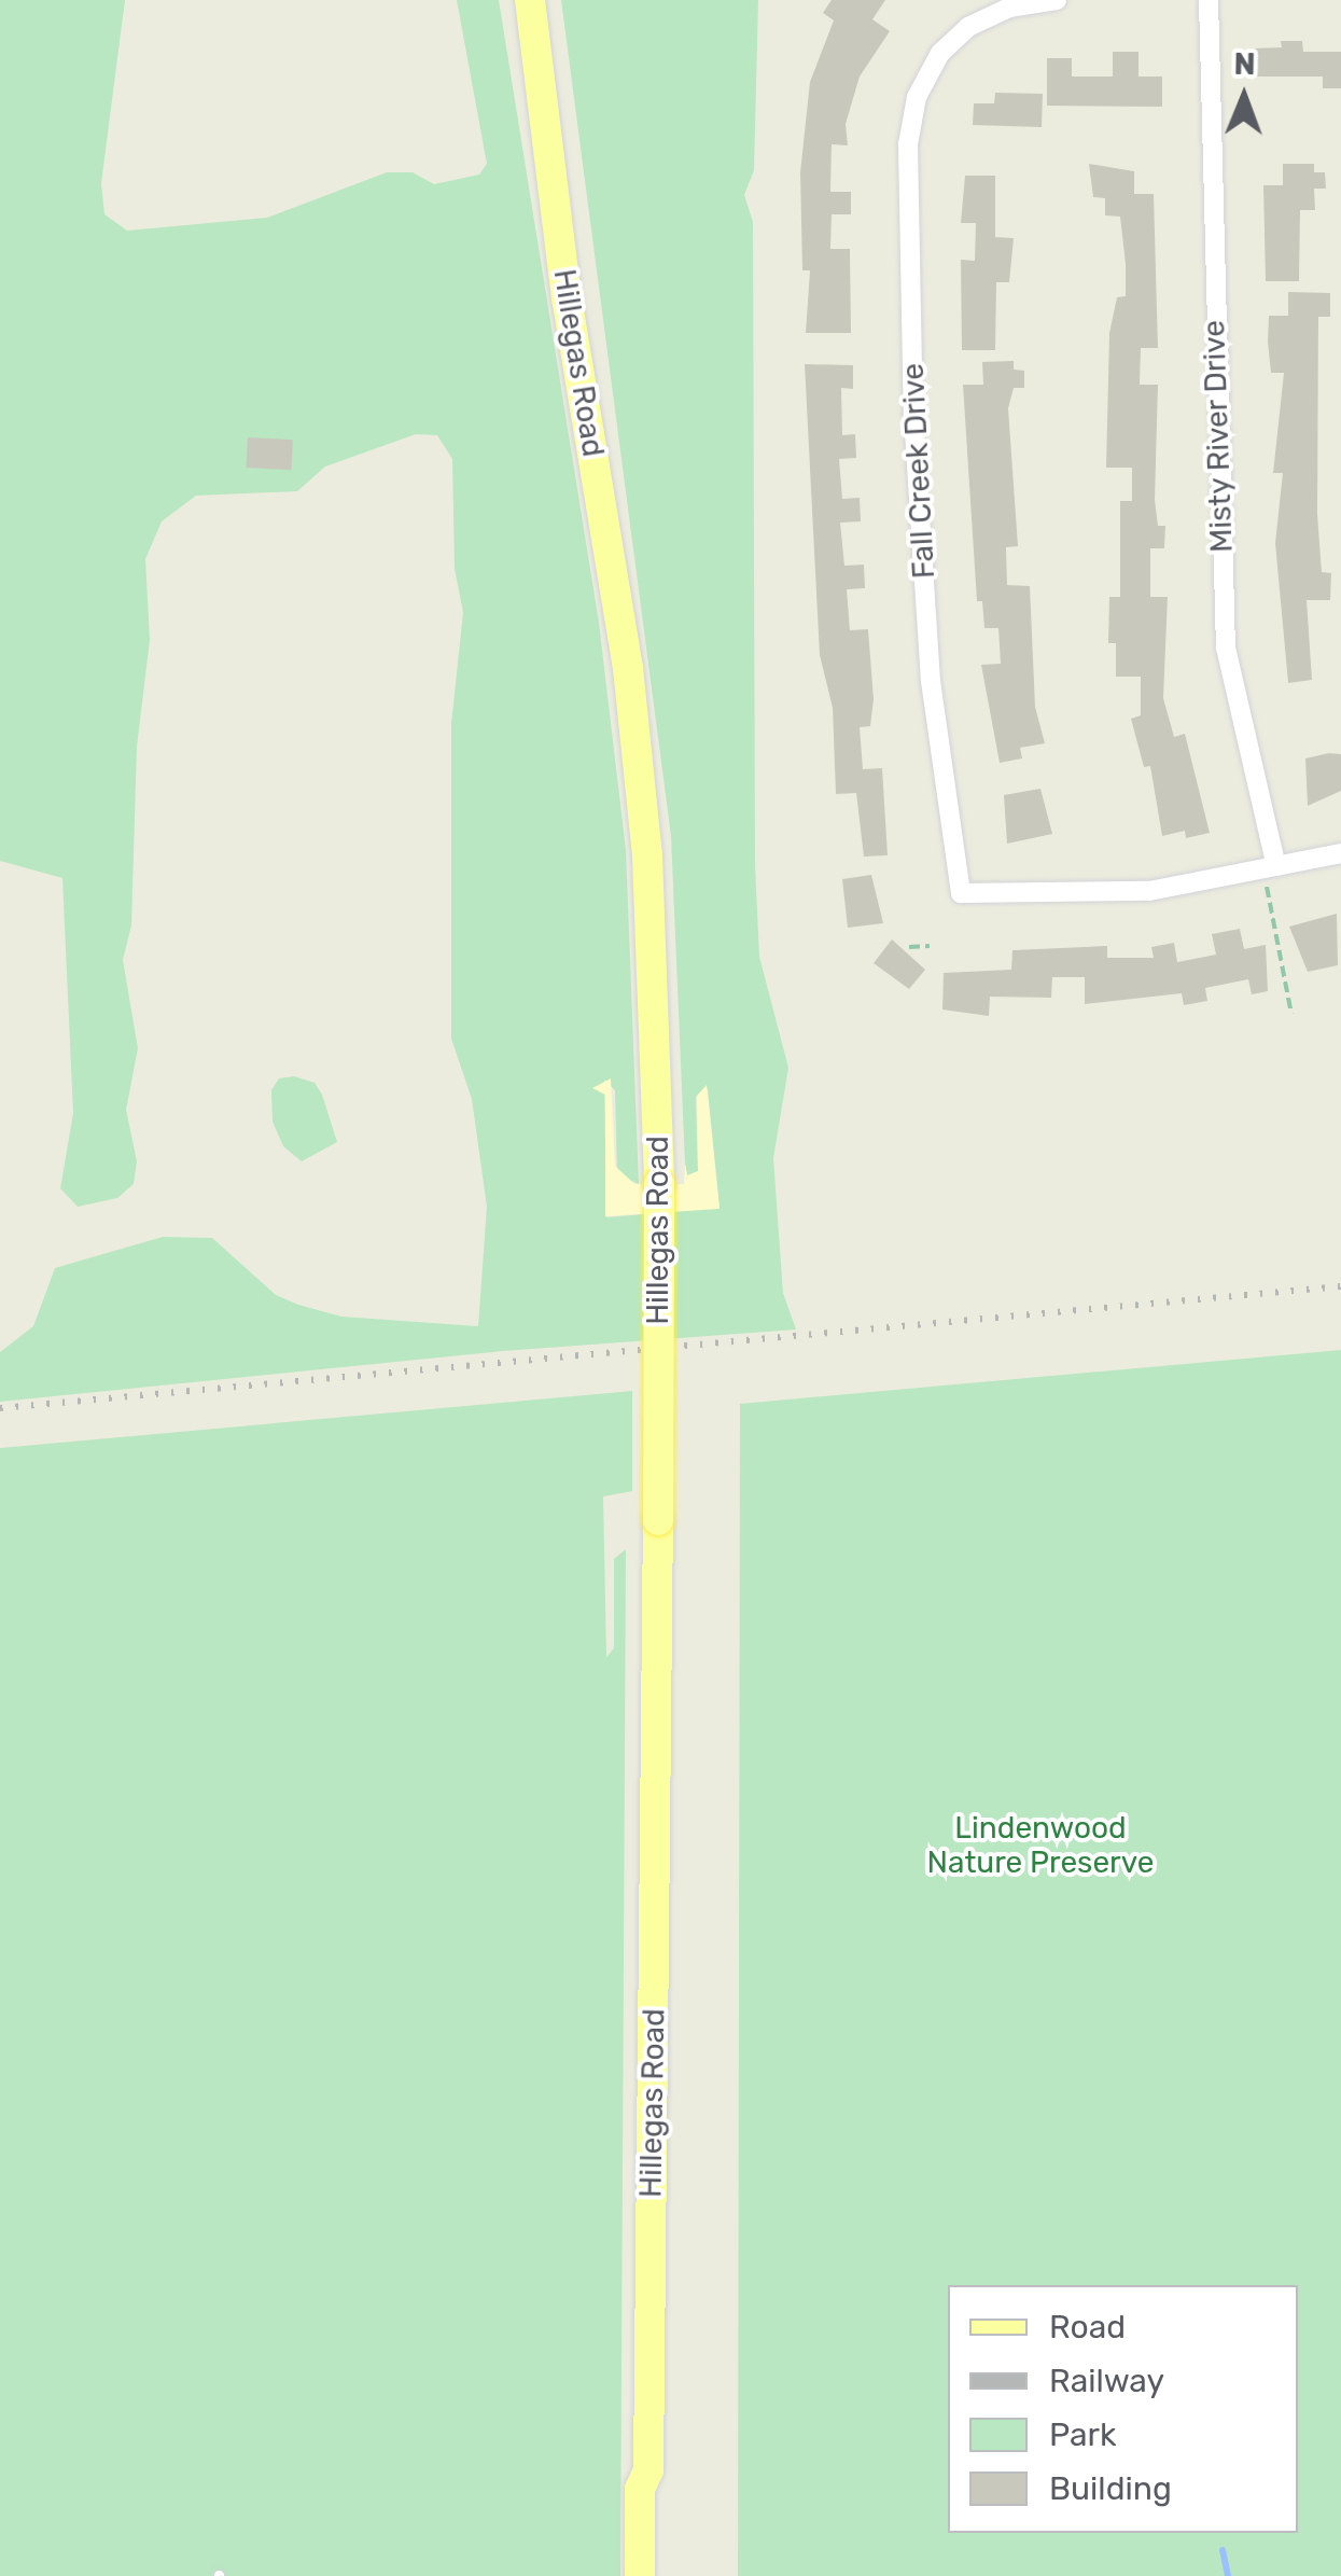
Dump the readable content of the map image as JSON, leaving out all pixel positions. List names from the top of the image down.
{
  "streets": {
    "main road": ["Hillegas Road"],
    "street": ["Misty River Drive", "Fall Creek Drive"]
  },
  "crossings": [
    ["Misty River Drive", "Fall Creek Drive"]
  ],
  "parks": ["Lindenwood Nature Preserve"],
  "legend": [
    "Road",
    "Railway",
    "Park",
    "Building"
  ],
  "north": "top"
}
